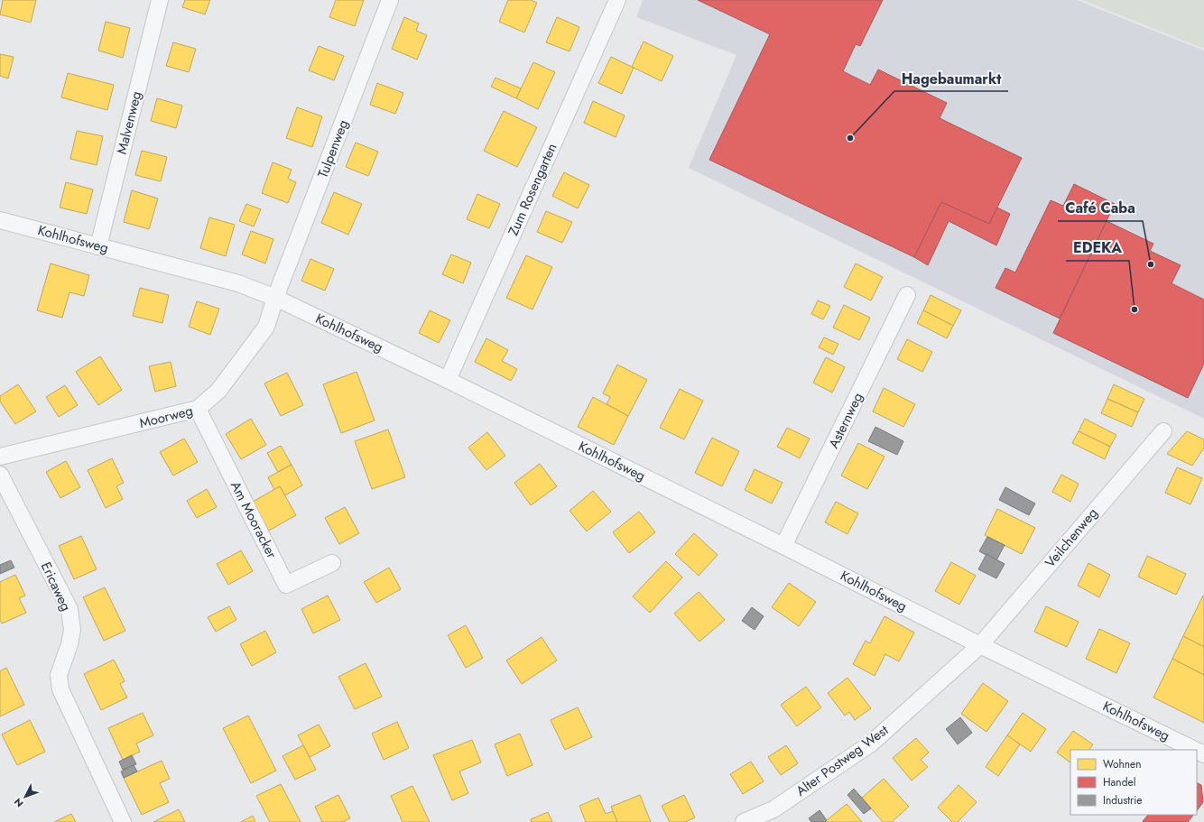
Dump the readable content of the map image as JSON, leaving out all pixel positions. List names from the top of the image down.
{
  "streets": {
    "street": [
      "Malvenweg",
      "Tulpenweg",
      "Zum Rosengarten",
      "Kohlhofsweg",
      "Moorweg",
      "Asternweg",
      "Am Mooracker",
      "Veilchenweg",
      "Ericaweg",
      "Alter Postweg West"
    ]
  },
  "crossings": [
    ["Malvenweg", "Kohlhofsweg"],
    ["Tulpenweg", "Kohlhofsweg"],
    ["Tulpenweg", "Moorweg"],
    ["Zum Rosengarten", "Kohlhofsweg"],
    ["Kohlhofsweg", "Moorweg"],
    ["Kohlhofsweg", "Asternweg"],
    ["Kohlhofsweg", "Veilchenweg"],
    ["Kohlhofsweg", "Alter Postweg West"],
    ["Moorweg", "Am Mooracker"],
    ["Veilchenweg", "Alter Postweg West"]
  ],
  "places": ["Hagebaumarkt", "Café Caba", "EDEKA"],
  "legend": ["Wohnen", "Handel", "Industrie"],
  "north": "bottom left"
}
